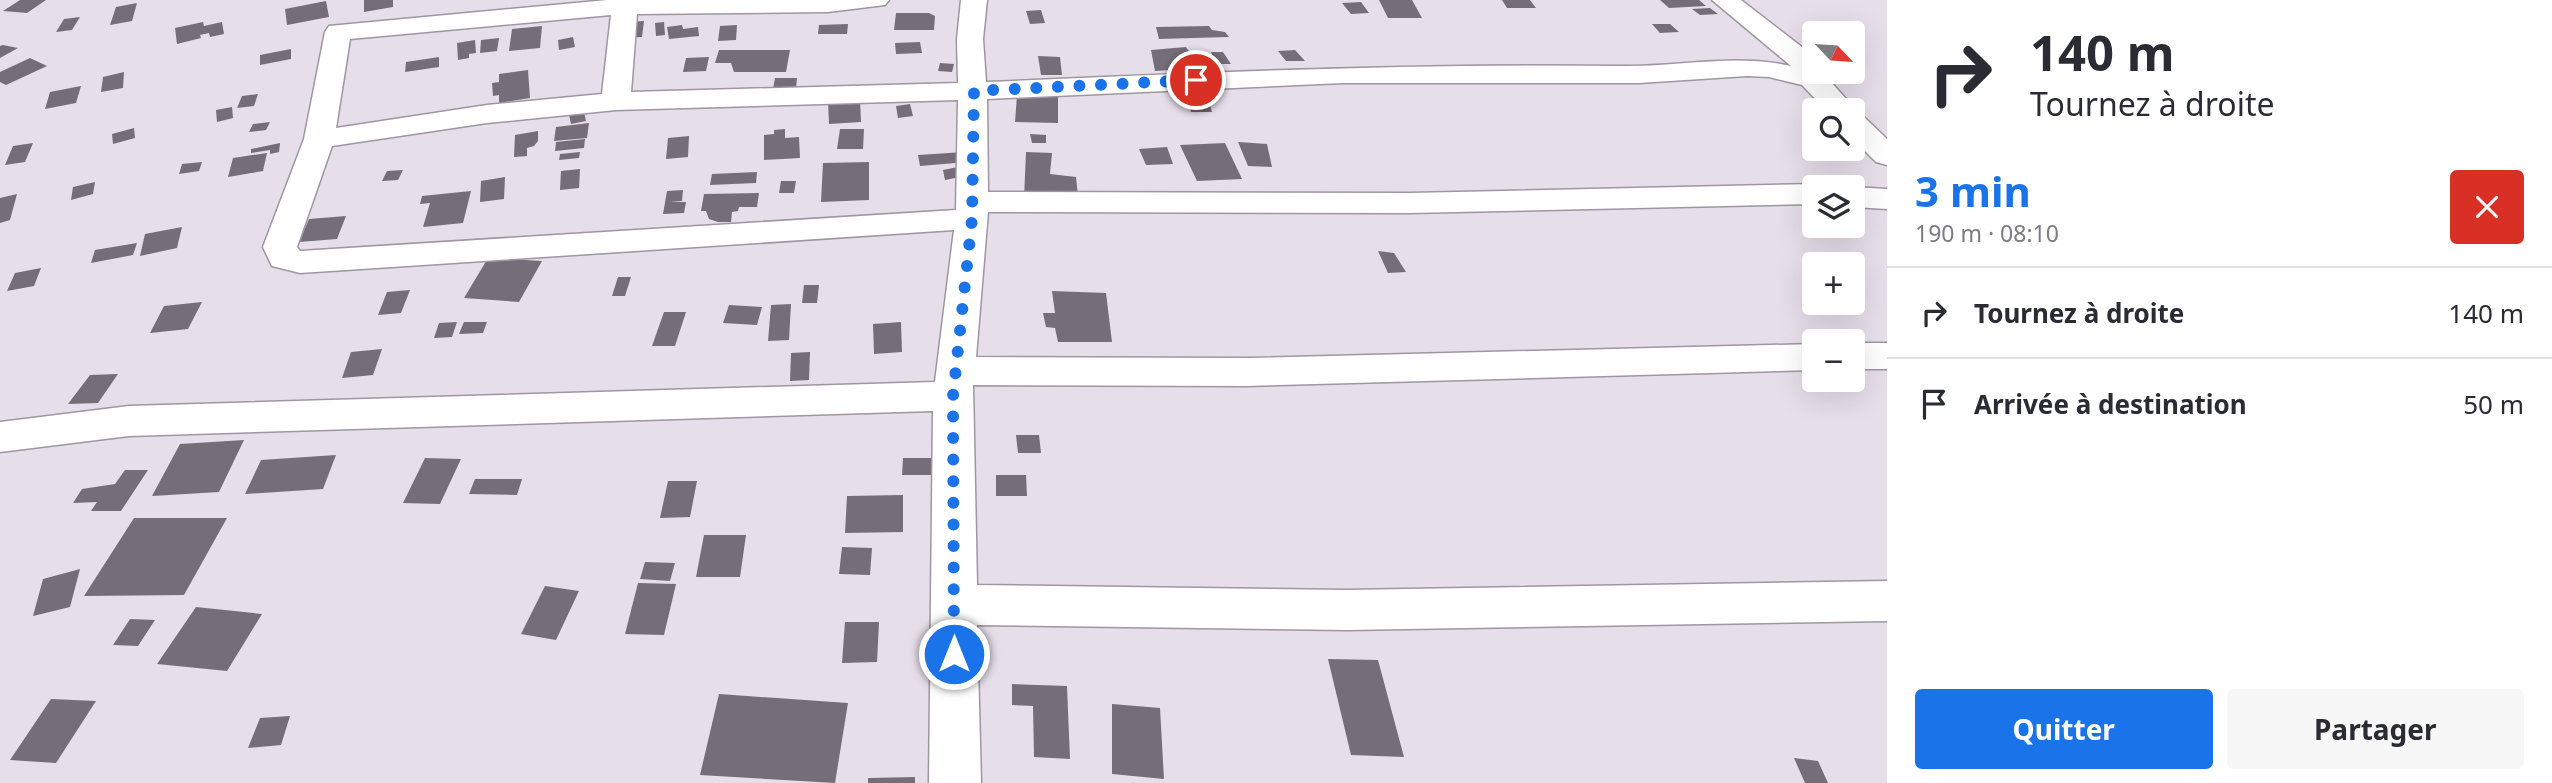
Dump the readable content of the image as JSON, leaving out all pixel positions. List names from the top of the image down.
{
  "north": "bottom right",
  "page": {
    "turn": ["140 m", "Tournez à droite"],
    "map_buttons": ["+", "−"],
    "heading": ["3 min", "190 m · 08:10"],
    "list": [
      {
        "name": "Tournez à droite",
        "value": "140 m"
      },
      {
        "name": "Arrivée à destination",
        "value": "50 m"
      }
    ],
    "buttons": ["Quitter", "Partager"]
  }
}
